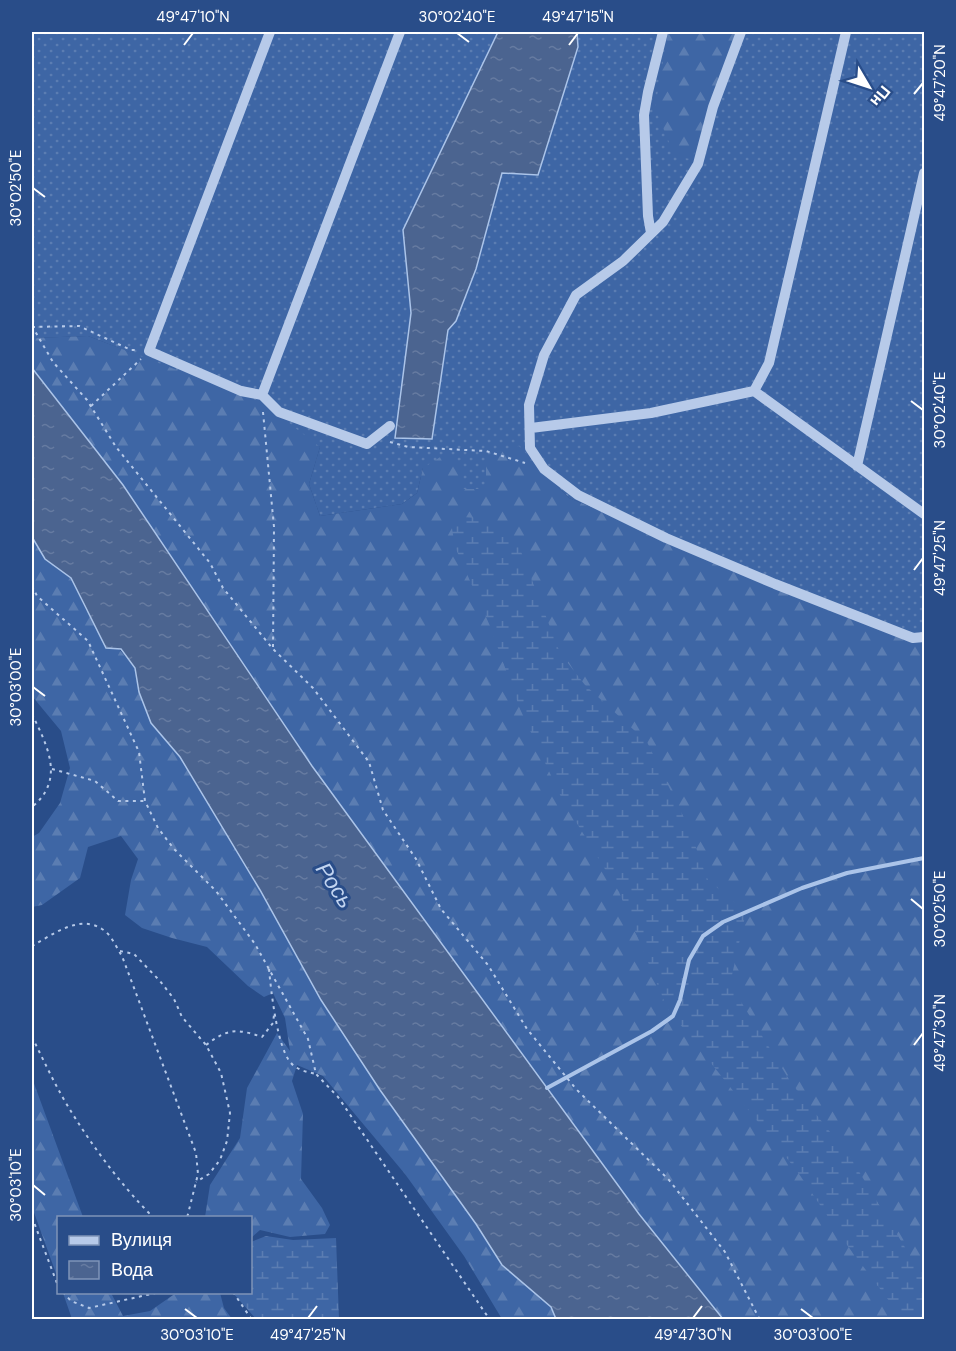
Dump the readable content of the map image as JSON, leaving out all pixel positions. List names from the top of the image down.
{
  "water": ["Рось"],
  "legend": ["Вулиця", "Вода"],
  "north": "bottom right",
  "coordinates": [
    "49°47'10\"N",
    "30°02'40\"E",
    "49°47'15\"N",
    "49°47'20\"N",
    "30°02'50\"E",
    "49°47'25\"N",
    "30°03'00\"E",
    "49°47'30\"N",
    "30°03'10\"E"
  ]
}
